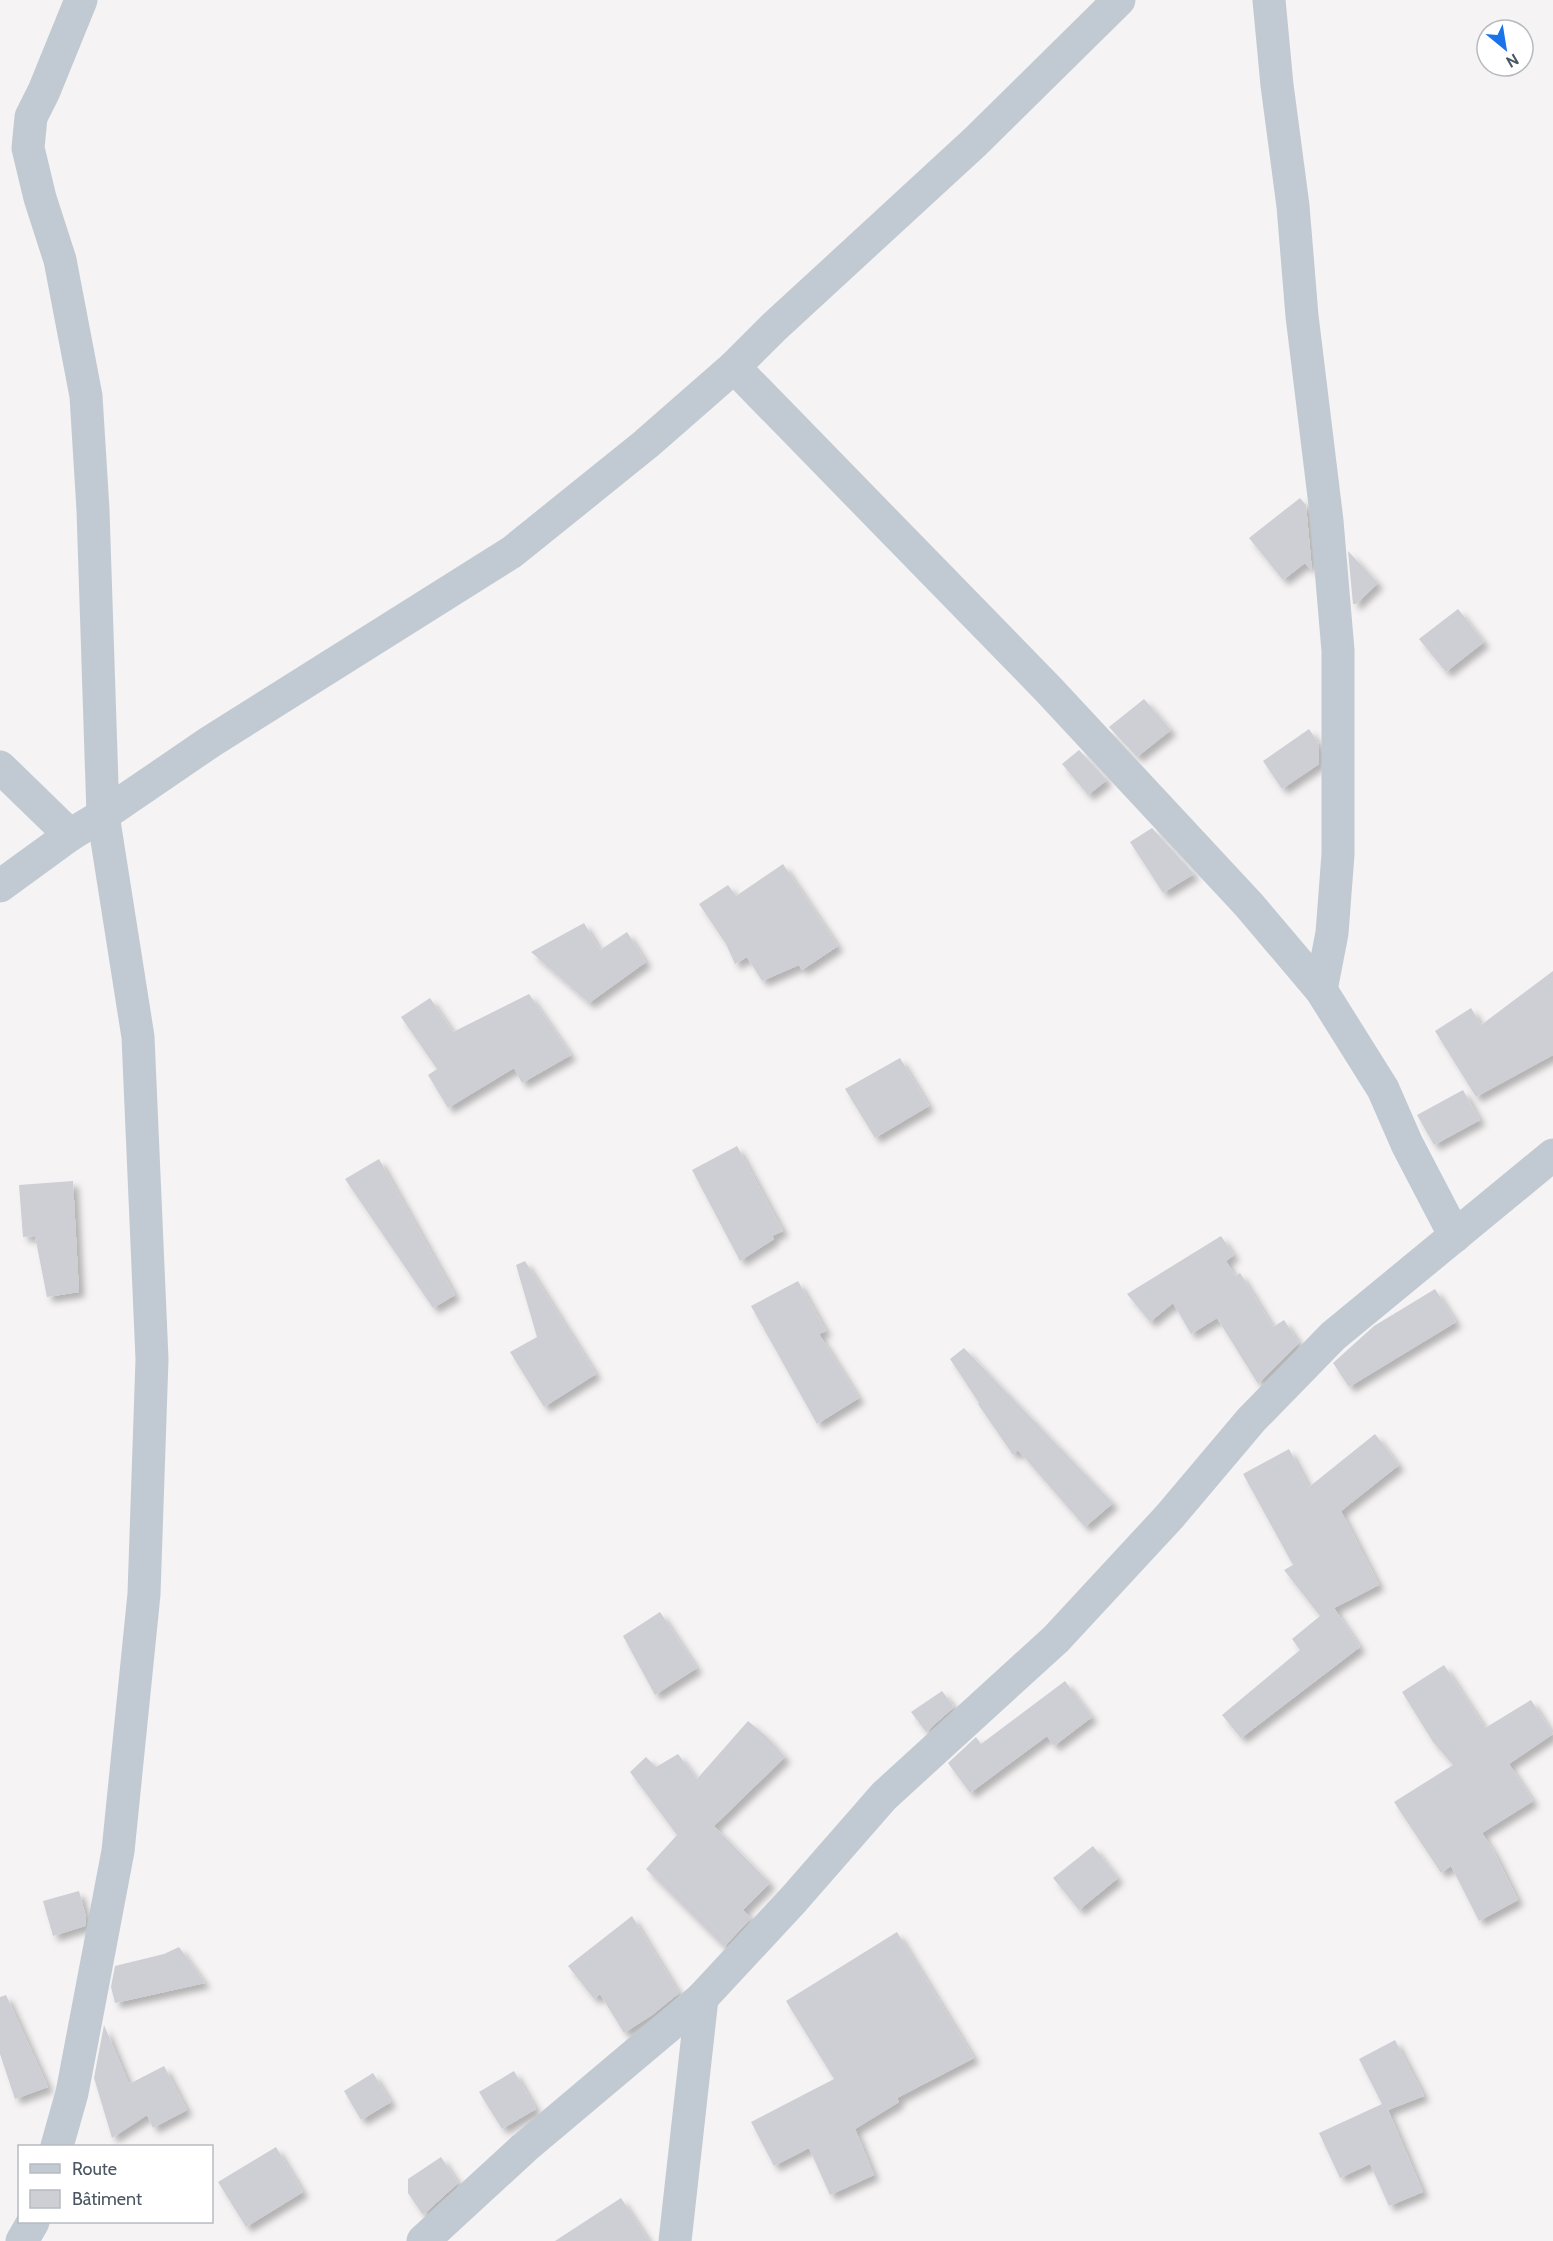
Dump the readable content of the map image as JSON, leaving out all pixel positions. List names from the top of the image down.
{
  "legend": ["Route", "Bâtiment"],
  "north": "bottom right"
}
